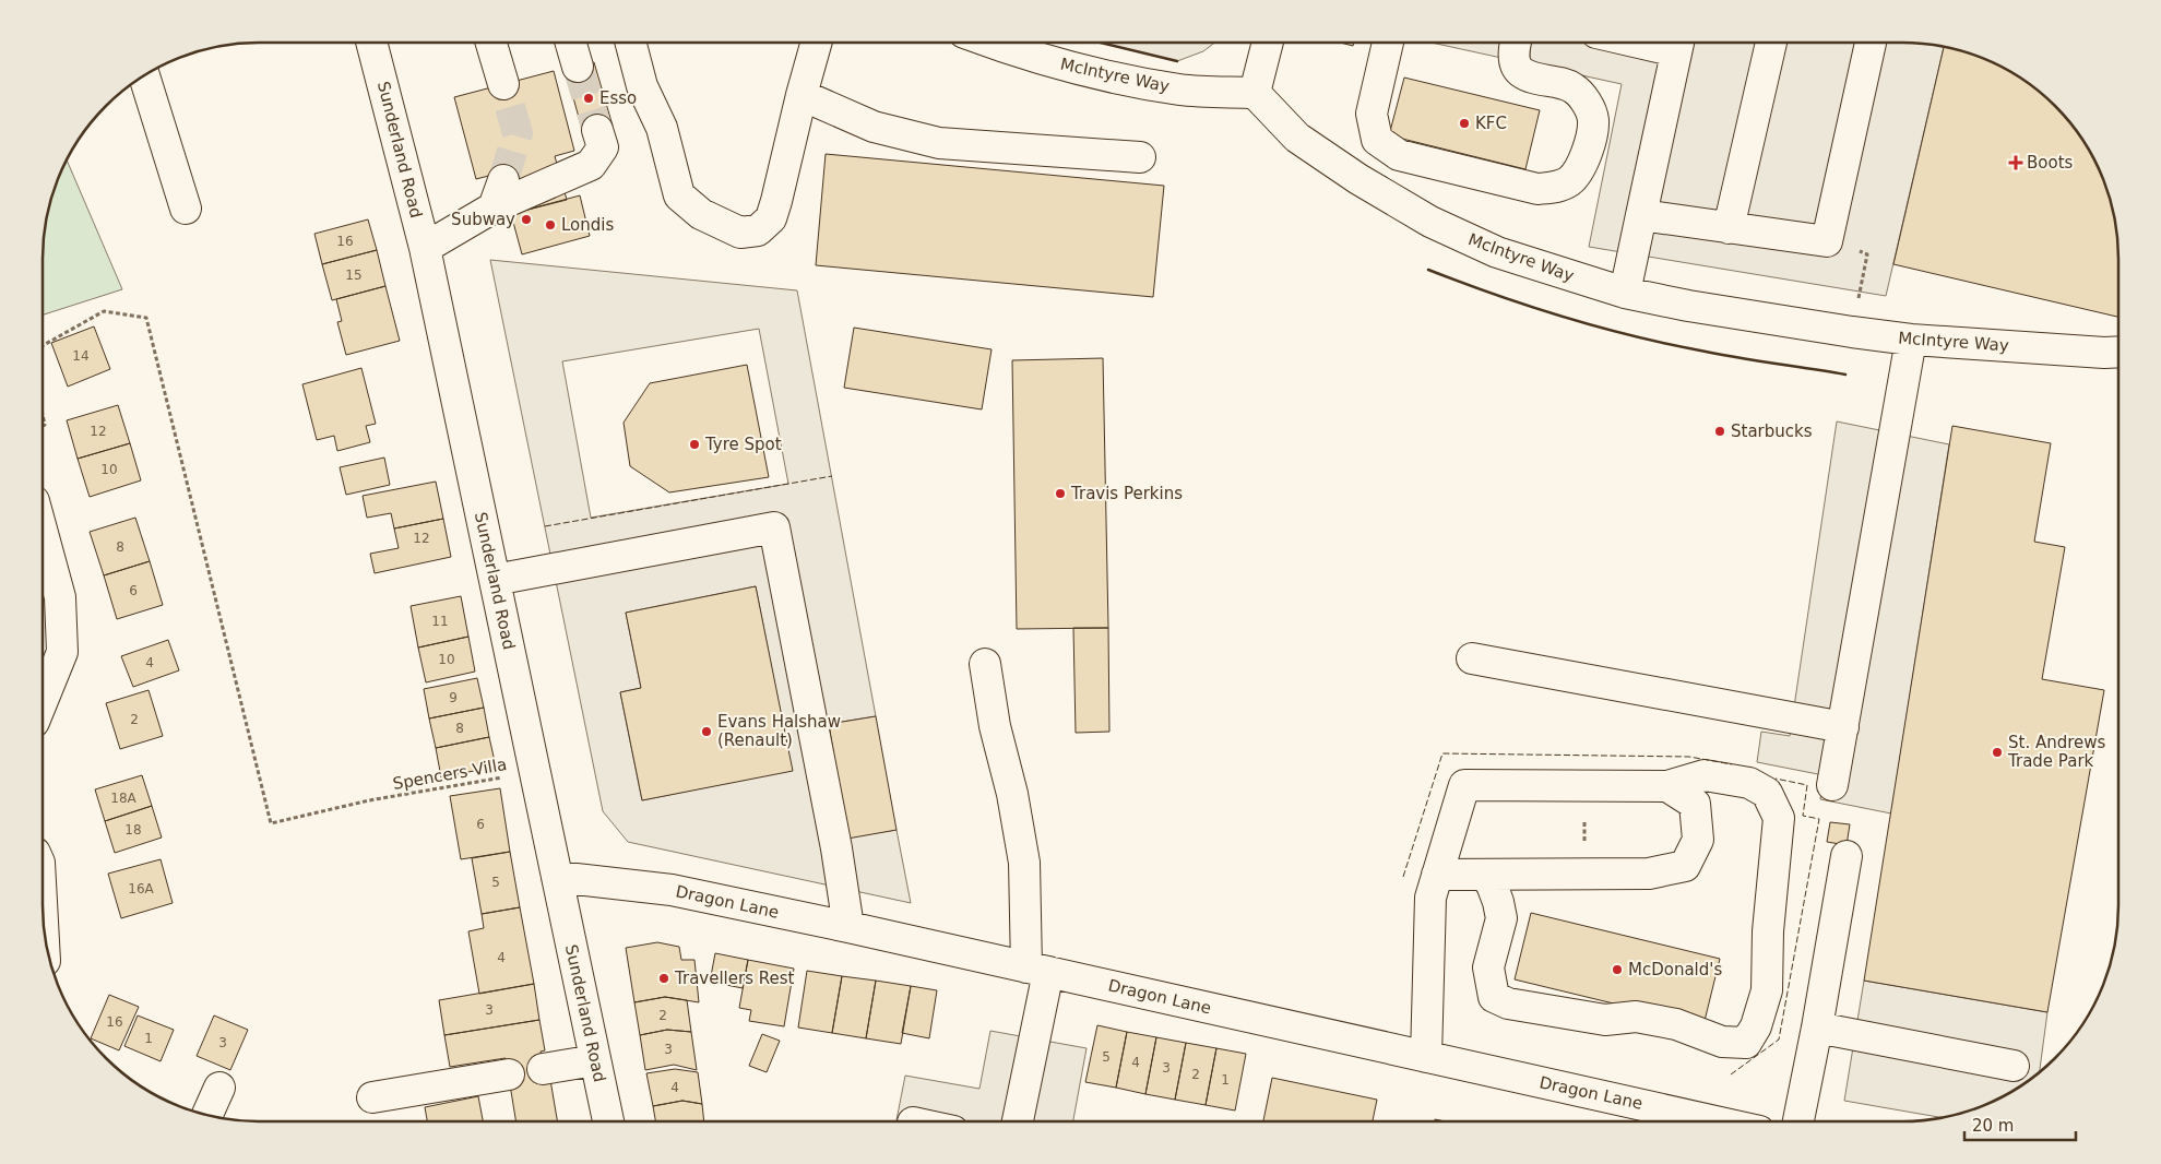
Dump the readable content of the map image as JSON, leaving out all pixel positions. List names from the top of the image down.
{
  "streets": {
    "street": ["McIntyre Way", "Sunderland Road", "Dragon Lane"],
    "path": ["Spencers Villa"]
  },
  "crossings": [
    ["Sunderland Road", "Spencers Villa"],
    ["Sunderland Road", "Dragon Lane"]
  ],
  "places": {
    "other": [
      "Esso",
      "KFC",
      "Subway",
      "Londis",
      "Starbucks",
      "Tyre Spot",
      "Travis Perkins",
      "Evans Halshaw (Renault)",
      "St. Andrews Trade Park",
      "McDonald's",
      "Travellers Rest"
    ],
    "health": ["Boots"]
  },
  "house_numbers": [
    "16",
    "15",
    "14",
    "12",
    "10",
    "12",
    "8",
    "6",
    "11",
    "10",
    "4",
    "9",
    "2",
    "8",
    "18A",
    "6",
    "18",
    "5",
    "16A",
    "4",
    "3",
    "2",
    "16",
    "1",
    "3",
    "3",
    "5",
    "4",
    "3",
    "2",
    "1",
    "4"
  ],
  "scale_bar": "20 m"
}
